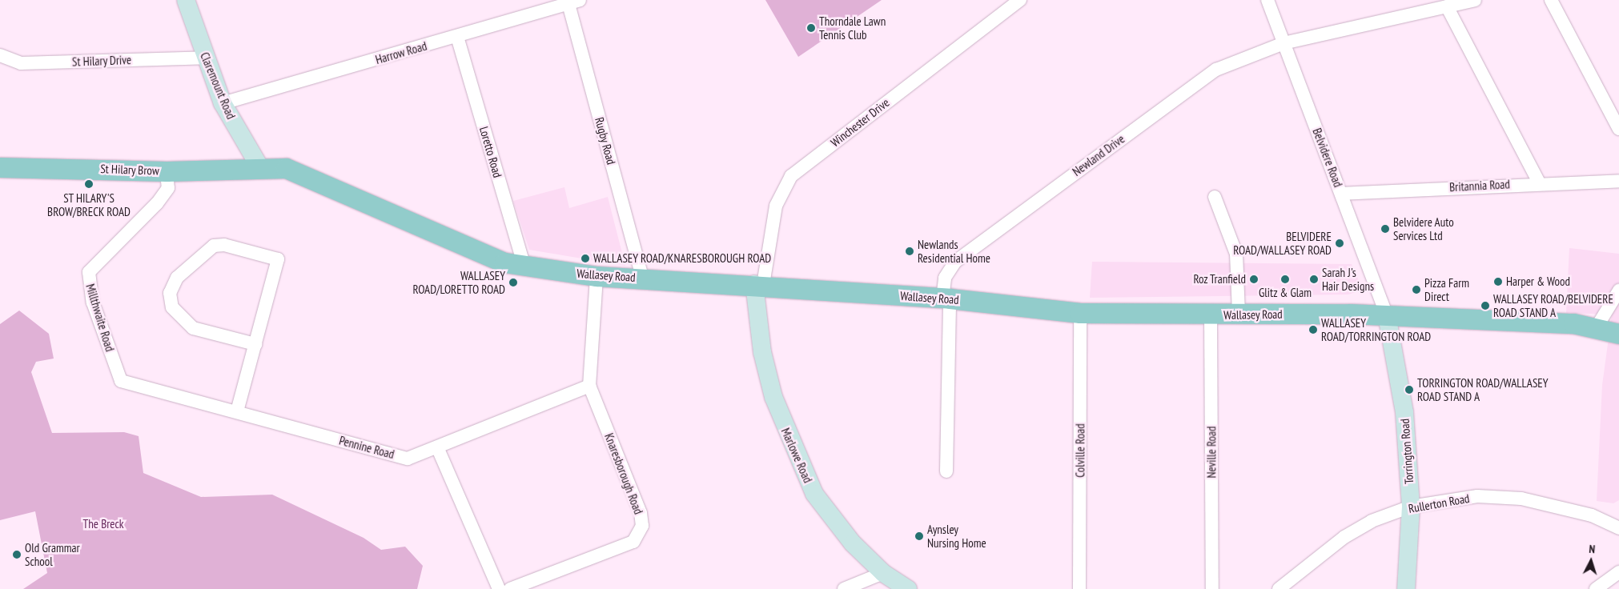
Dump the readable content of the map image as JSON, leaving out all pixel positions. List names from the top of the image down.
{
  "streets": {
    "main road": ["St Hilary Brow", "Wallasey Road"],
    "street": [
      "Harrow Road",
      "St Hilary Drive",
      "Claremount Road",
      "Winchester Drive",
      "Rugby Road",
      "Loretto Road",
      "Newland Drive",
      "Belvidere Road",
      "Britannia Road",
      "Millthwaite Road",
      "Pennine Road",
      "Colville Road",
      "Torrington Road",
      "Neville Road",
      "Marlowe Road",
      "Knaresborough Road",
      "Rullerton Road"
    ]
  },
  "crossings": [
    ["Harrow Road", "Claremount Road"],
    ["Harrow Road", "Rugby Road"],
    ["Harrow Road", "Loretto Road"],
    ["St Hilary Drive", "Claremount Road"],
    ["Claremount Road", "St Hilary Brow"],
    ["Claremount Road", "Wallasey Road"],
    ["Winchester Drive", "Wallasey Road"],
    ["Winchester Drive", "Marlowe Road"],
    ["Rugby Road", "Wallasey Road"],
    ["Loretto Road", "Wallasey Road"],
    ["Newland Drive", "Belvidere Road"],
    ["Newland Drive", "Wallasey Road"],
    ["Belvidere Road", "Britannia Road"],
    ["Belvidere Road", "Wallasey Road"],
    ["Belvidere Road", "Torrington Road"],
    ["St Hilary Brow", "Wallasey Road"],
    ["St Hilary Brow", "Millthwaite Road"],
    ["Wallasey Road", "Colville Road"],
    ["Wallasey Road", "Torrington Road"],
    ["Wallasey Road", "Neville Road"],
    ["Wallasey Road", "Marlowe Road"],
    ["Wallasey Road", "Knaresborough Road"],
    ["Millthwaite Road", "Pennine Road"],
    ["Pennine Road", "Knaresborough Road"],
    ["Torrington Road", "Rullerton Road"]
  ],
  "parks": ["The Breck"],
  "places": [
    "Thorndale Lawn Tennis Club",
    "ST HILARY'S BROW/BRECK ROAD",
    "Belvidere Auto Services Ltd",
    "BELVIDERE ROAD/WALLASEY ROAD",
    "Newlands Residential Home",
    "WALLASEY ROAD/KNARESBOROUGH ROAD",
    "Roz Tranfield",
    "Glitz & Glam",
    "Sarah J's Hair Designs",
    "Harper & Wood",
    "WALLASEY ROAD/LORETTO ROAD",
    "Pizza Farm Direct",
    "WALLASEY ROAD/BELVIDERE ROAD STAND A",
    "WALLASEY ROAD/TORRINGTON ROAD",
    "TORRINGTON ROAD/WALLASEY ROAD STAND A",
    "Aynsley Nursing Home",
    "Old Grammar School"
  ],
  "north": "top"
}
